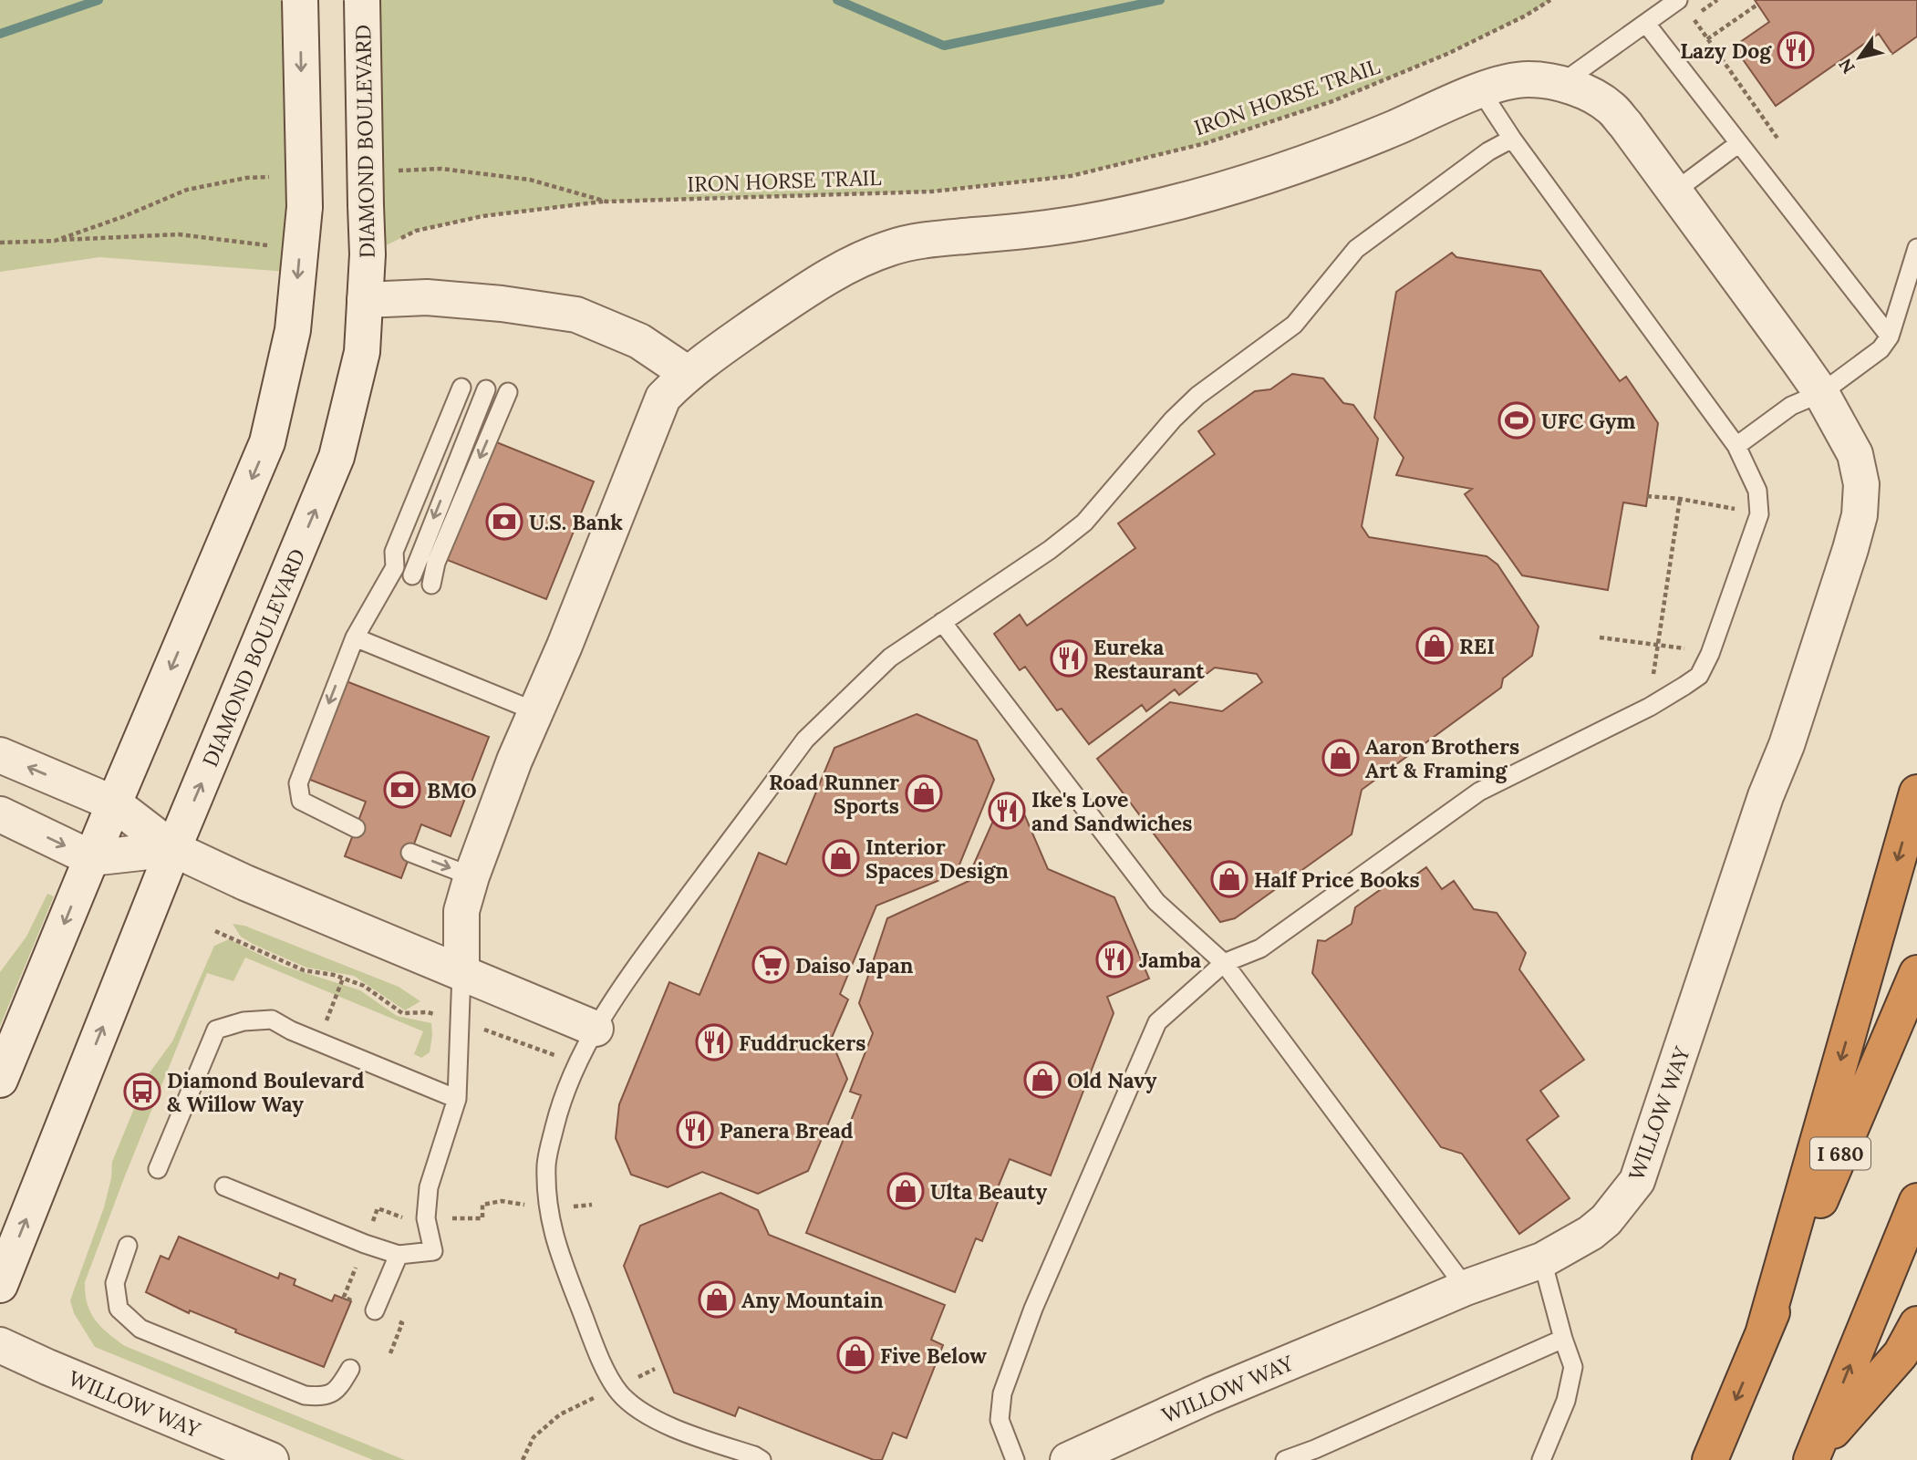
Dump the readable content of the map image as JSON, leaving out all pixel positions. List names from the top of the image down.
{
  "streets": {
    "highway": ["I 680"],
    "street": ["DIAMOND BOULEVARD", "WILLOW WAY"],
    "path": ["IRON HORSE TRAIL"]
  },
  "places": {
    "restaurant": [
      "Lazy Dog",
      "Eureka Restaurant",
      "Ike's Love and Sandwiches",
      "Jamba",
      "Fuddruckers",
      "Panera Bread"
    ],
    "sports": ["UFC Gym"],
    "bank": ["U.S. Bank", "BMO"],
    "shop": [
      "REI",
      "Aaron Brothers Art & Framing",
      "Road Runner Sports",
      "Interior Spaces Design",
      "Half Price Books",
      "Old Navy",
      "Ulta Beauty",
      "Any Mountain",
      "Five Below"
    ],
    "supermarket": ["Daiso Japan"],
    "bus stop": ["Diamond Boulevard & Willow Way"]
  },
  "north": "bottom left"
}
